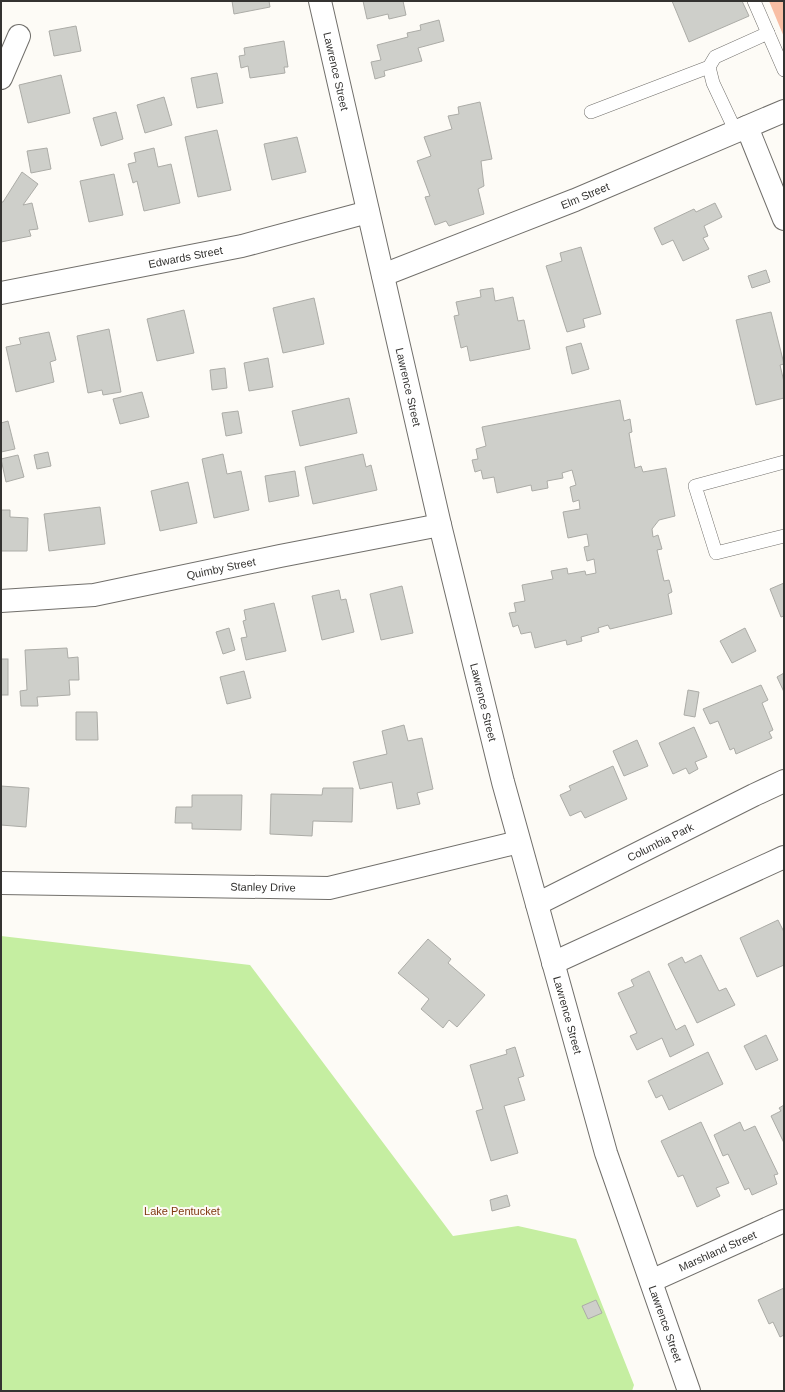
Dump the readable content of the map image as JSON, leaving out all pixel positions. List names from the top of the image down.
{
  "streets": {
    "street": [
      "Lawrence Street",
      "Elm Street",
      "Edwards Street",
      "Quimby Street",
      "Columbia Park",
      "Stanley Drive",
      "Marshland Street"
    ]
  },
  "crossings": [
    ["Lawrence Street", "Elm Street"],
    ["Lawrence Street", "Edwards Street"],
    ["Lawrence Street", "Quimby Street"],
    ["Lawrence Street", "Columbia Park"],
    ["Lawrence Street", "Stanley Drive"],
    ["Lawrence Street", "Marshland Street"]
  ],
  "parks": ["Lake Pentucket"]
}
